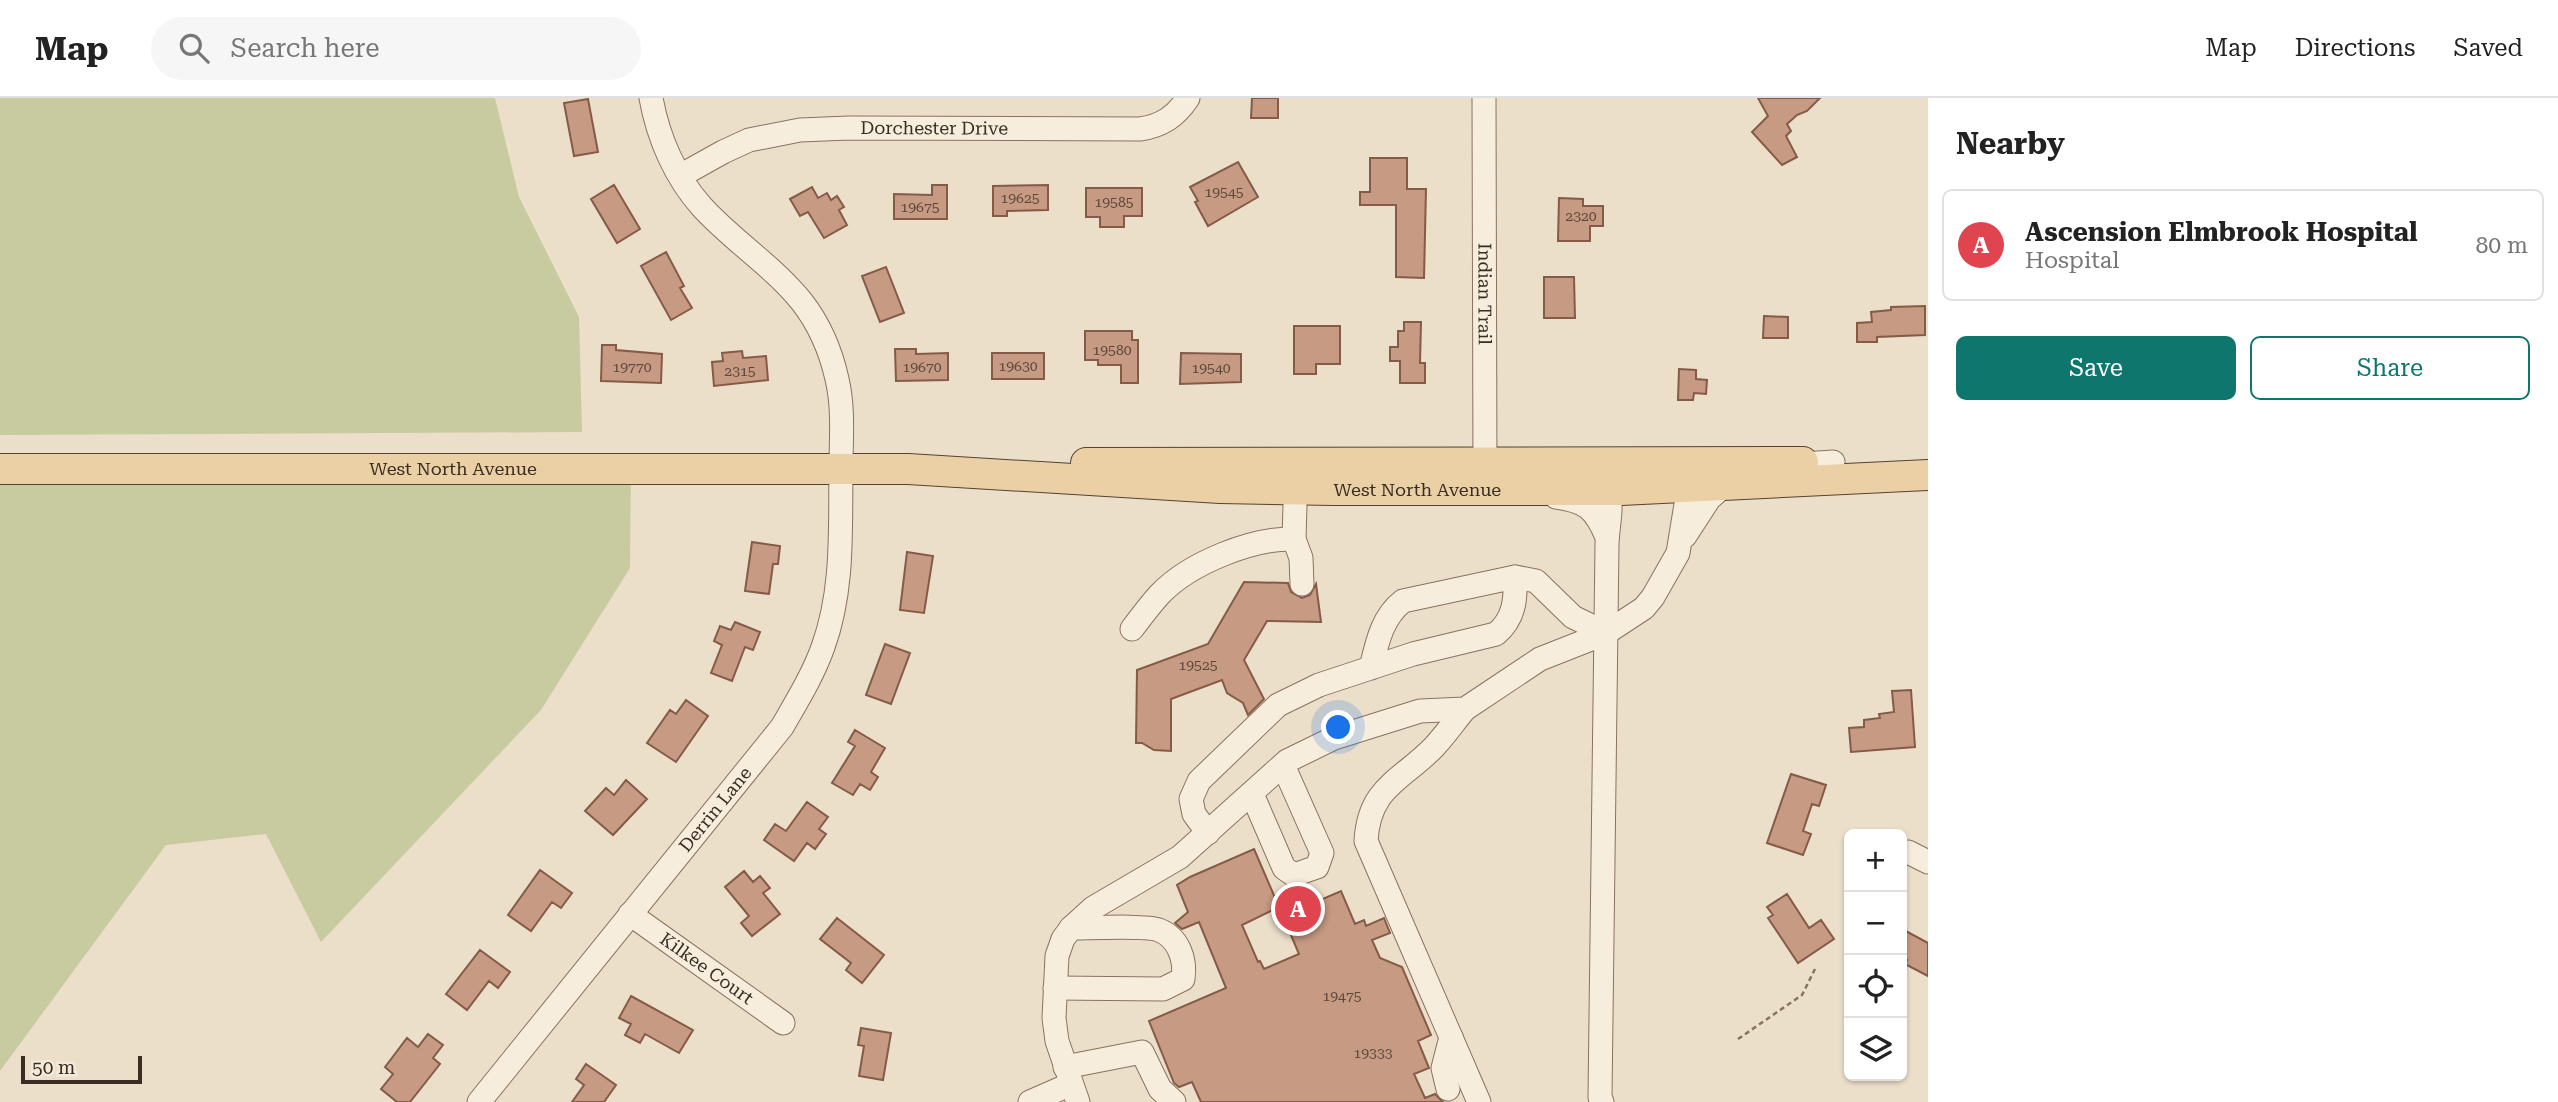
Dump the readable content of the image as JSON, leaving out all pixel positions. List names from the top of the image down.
{
  "streets": {
    "main road": ["West North Avenue"],
    "street": [
      "Dorchester Drive",
      "Indian Trail",
      "Derrin Lane",
      "Kilkee Court"
    ]
  },
  "crossings": [
    ["Dorchester Drive", "Derrin Lane"],
    ["Indian Trail", "West North Avenue"],
    ["West North Avenue", "Derrin Lane"],
    ["Derrin Lane", "Kilkee Court"]
  ],
  "house_numbers": [
    "19545",
    "19625",
    "19585",
    "19675",
    "2320",
    "19580",
    "19630",
    "19770",
    "19670",
    "19540",
    "2315",
    "19525",
    "19475",
    "19333"
  ],
  "scale_bar": "50 m",
  "page": {
    "header": "Map",
    "search": "Search here",
    "nav": ["Map", "Directions", "Saved"],
    "heading": "Nearby",
    "list": [
      {
        "mark": "A",
        "name": "Ascension Elmbrook Hospital",
        "note": "Hospital",
        "value": "80 m"
      }
    ],
    "buttons": ["Save", "Share"],
    "map_buttons": ["+", "−"],
    "pins": "A",
    "scale": "50 m"
  }
}
